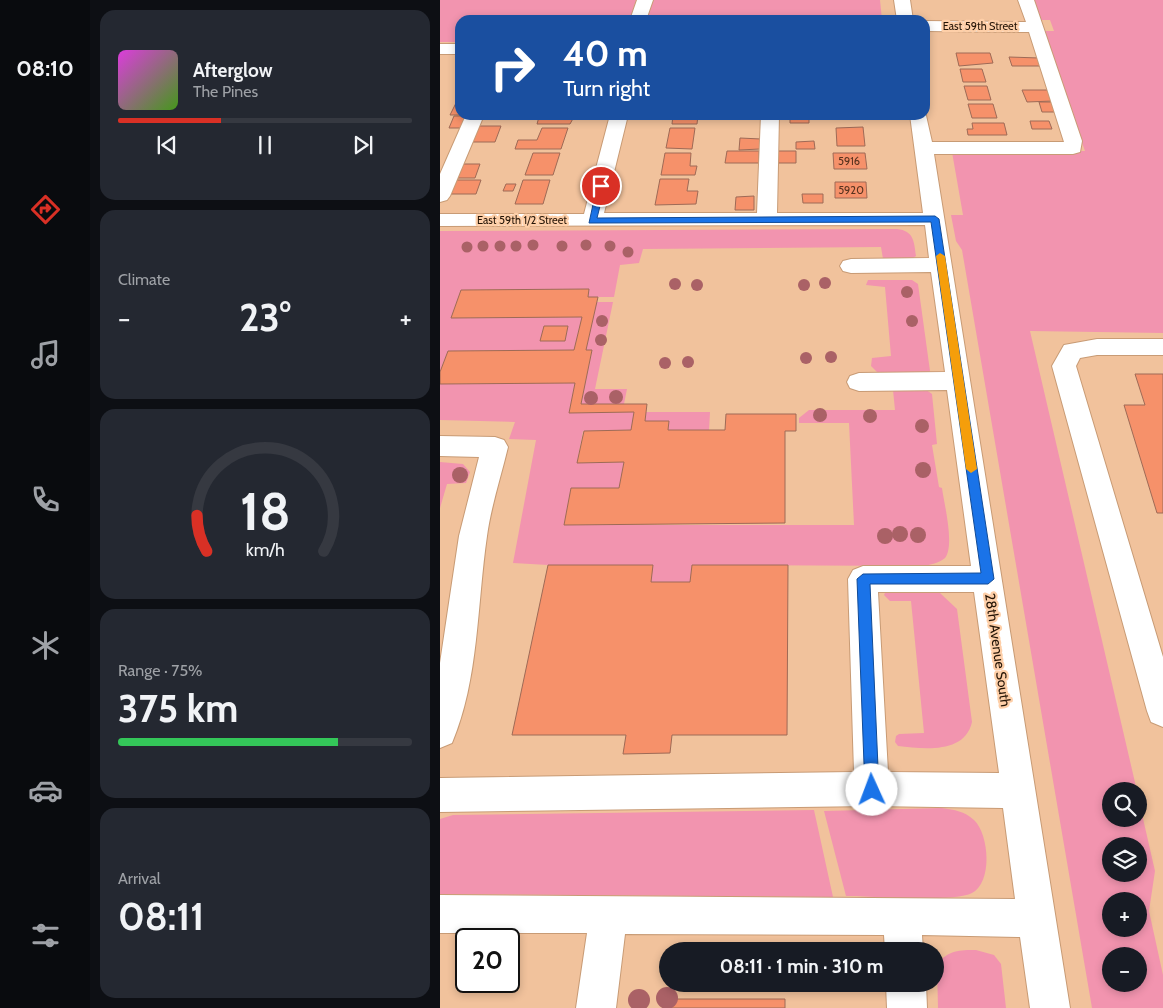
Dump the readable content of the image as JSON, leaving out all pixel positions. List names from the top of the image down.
{
  "streets": {
    "street": ["East 59th Street", "East 59th 1/2 Street", "28th Avenue South"]
  },
  "crossings": [
    ["East 59th 1/2 Street", "28th Avenue South"]
  ],
  "house_numbers": ["5916", "5920"],
  "page": {
    "tabs": "08:10",
    "turn": ["40 m", "Turn right"],
    "song": ["Afterglow", "The Pines"],
    "tile": [
      "Climate",
      ["Range · 75%", "375 km"],
      ["Arrival", "08:11"]
    ],
    "heat": ["−", "23°", "+"],
    "map_buttons": ["+", "−"],
    "limit": "20",
    "trip": "08:11 · 1 min · 310 m",
    "gauge": ["18", "km/h"]
  }
}
